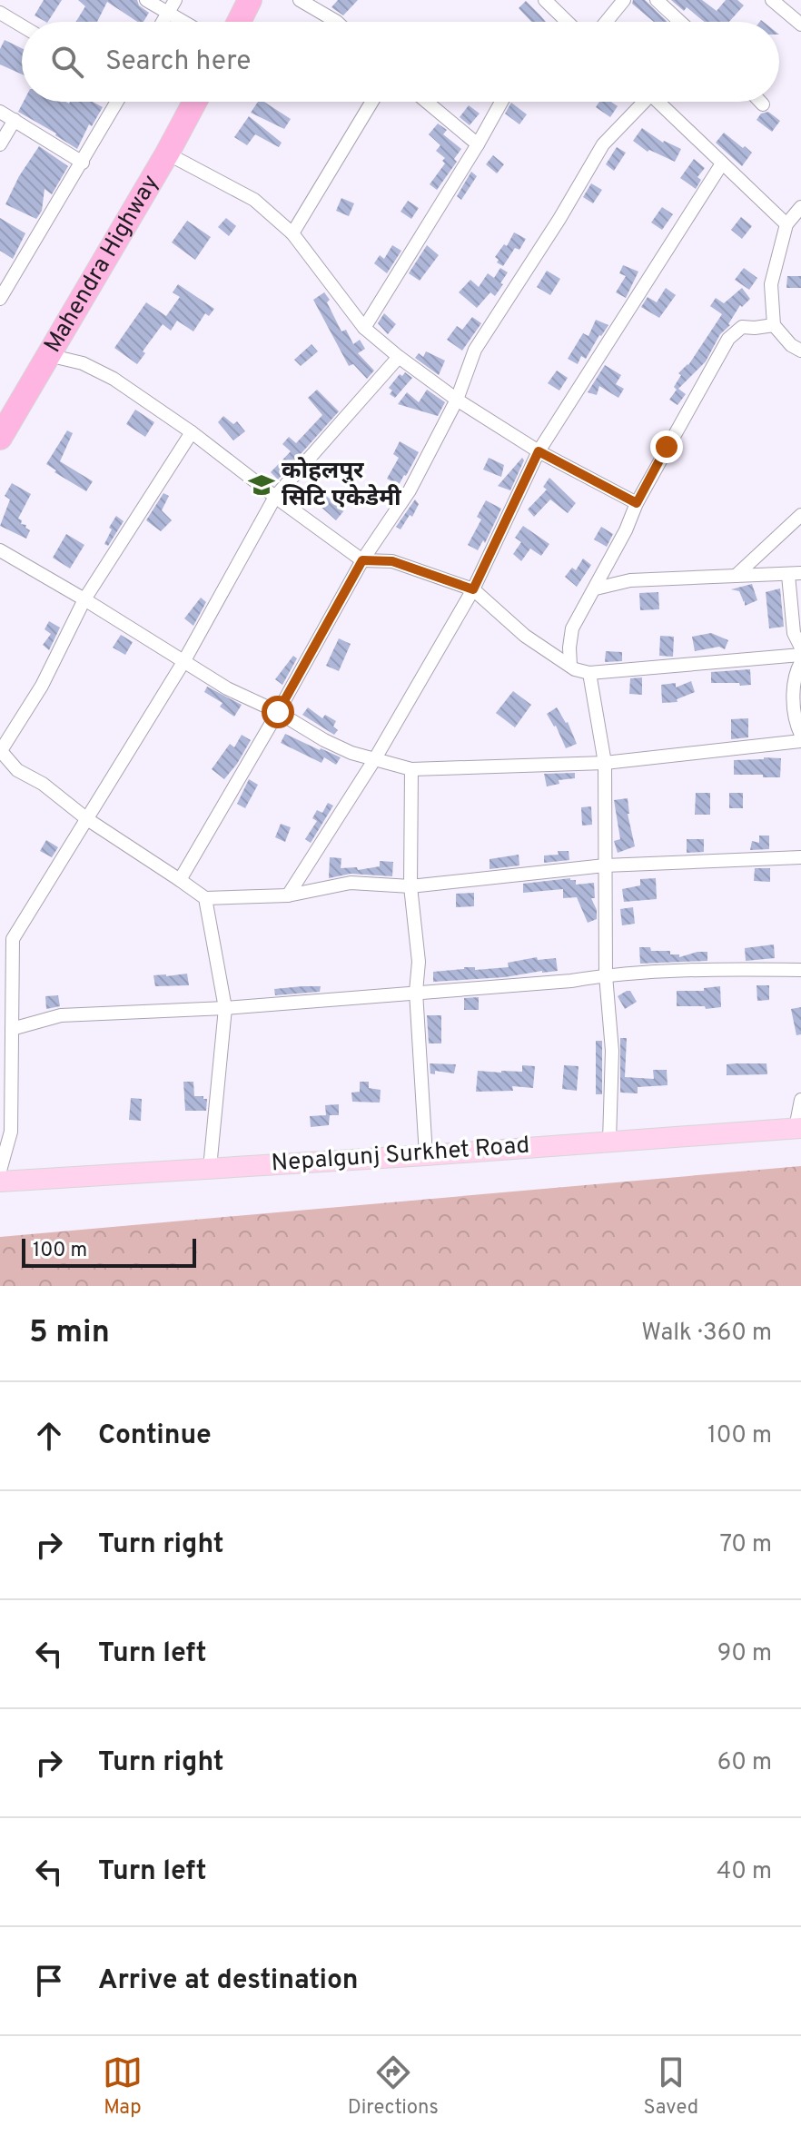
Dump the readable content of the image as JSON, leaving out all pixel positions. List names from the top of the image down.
{
  "streets": {
    "highway": ["Mahendra Highway"],
    "main road": ["Nepalgunj Surkhet Road"]
  },
  "places": {
    "school or university": ["कोहलपुर सिटि एकेडेमी"]
  },
  "scale_bar": "100 m",
  "page": {
    "search": "Search here",
    "scale": "100 m",
    "heading": ["5 min", "Walk · 360 m"],
    "list": [
      ["Continue", "100 m"],
      ["Turn right", "70 m"],
      ["Turn left", "90 m"],
      ["Turn right", "60 m"],
      ["Turn left", "40 m"],
      "Arrive at destination"
    ],
    "nav": ["Map", "Directions", "Saved"]
  }
}
